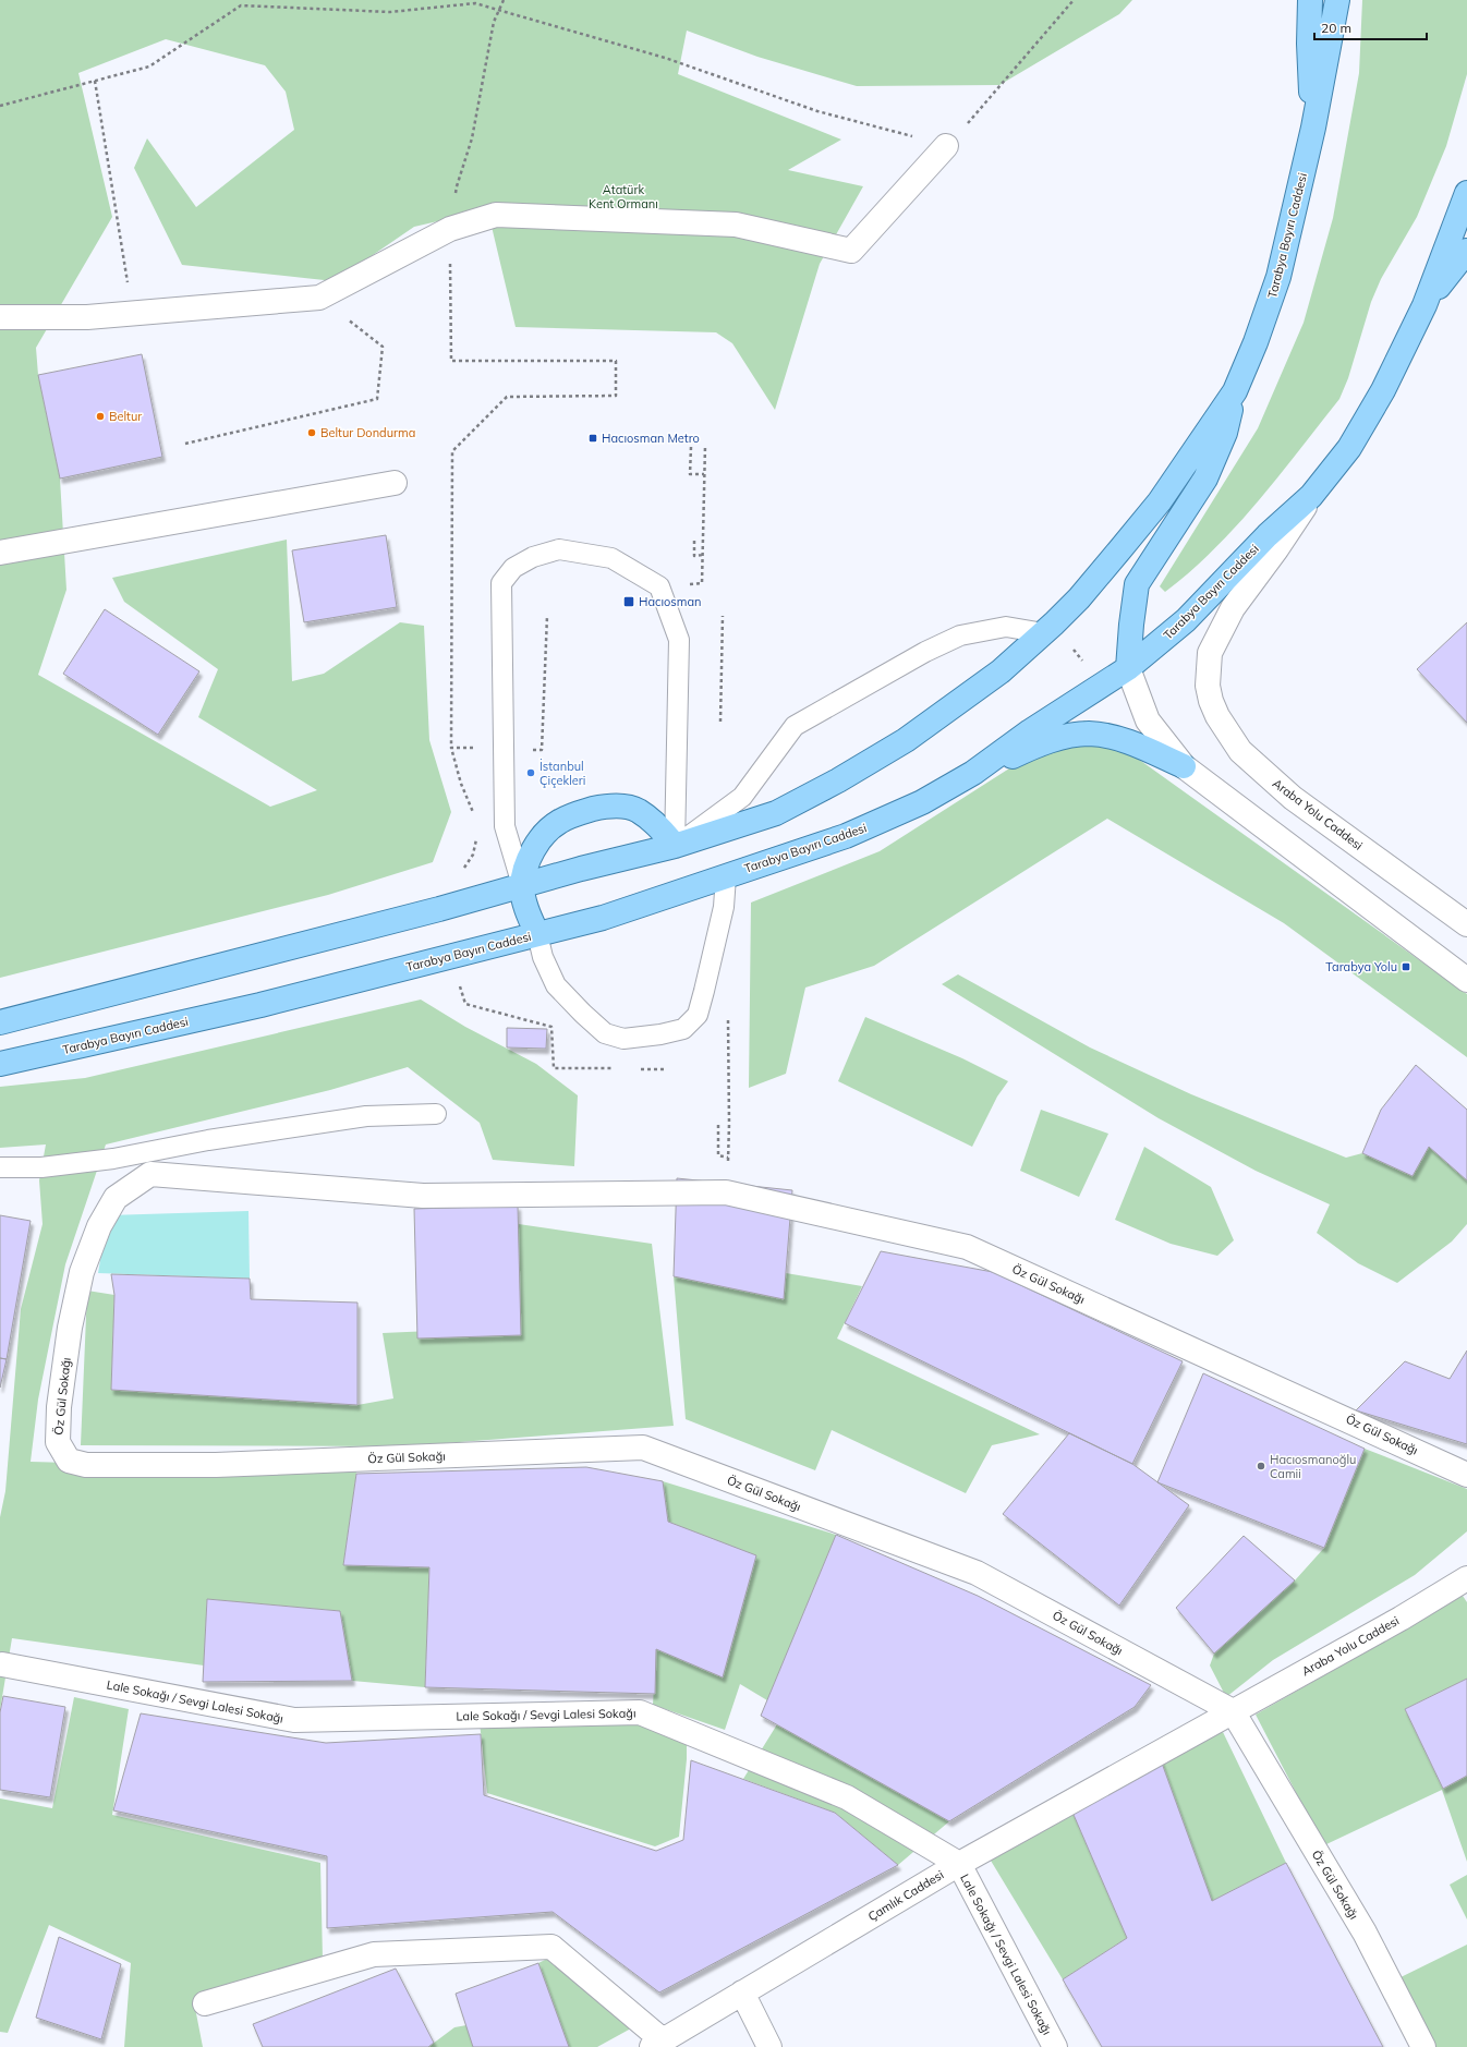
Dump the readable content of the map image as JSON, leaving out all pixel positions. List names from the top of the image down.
{
  "streets": {
    "main road": ["Tarabya Bayırı Caddesi"],
    "street": [
      "Araba Yolu Caddesi",
      "Öz Gül Sokağı",
      "Lale Sokağı / Sevgi Lalesi Sokağı",
      "Çamlık Caddesi"
    ]
  },
  "crossings": [
    ["Tarabya Bayırı Caddesi", "Araba Yolu Caddesi"],
    ["Araba Yolu Caddesi", "Öz Gül Sokağı"],
    ["Araba Yolu Caddesi", "Çamlık Caddesi"],
    ["Öz Gül Sokağı", "Çamlık Caddesi"],
    ["Lale Sokağı / Sevgi Lalesi Sokağı", "Çamlık Caddesi"]
  ],
  "parks": ["Atatürk Kent Ormanı"],
  "places": {
    "other": [
      "Beltur",
      "Beltur Dondurma",
      "İstanbul Çiçekleri",
      "Hacıosmanoğlu Camii"
    ],
    "transit": ["Hacıosman Metro", "Hacıosman", "Tarabya Yolu"]
  },
  "scale_bar": "20 m"
}
